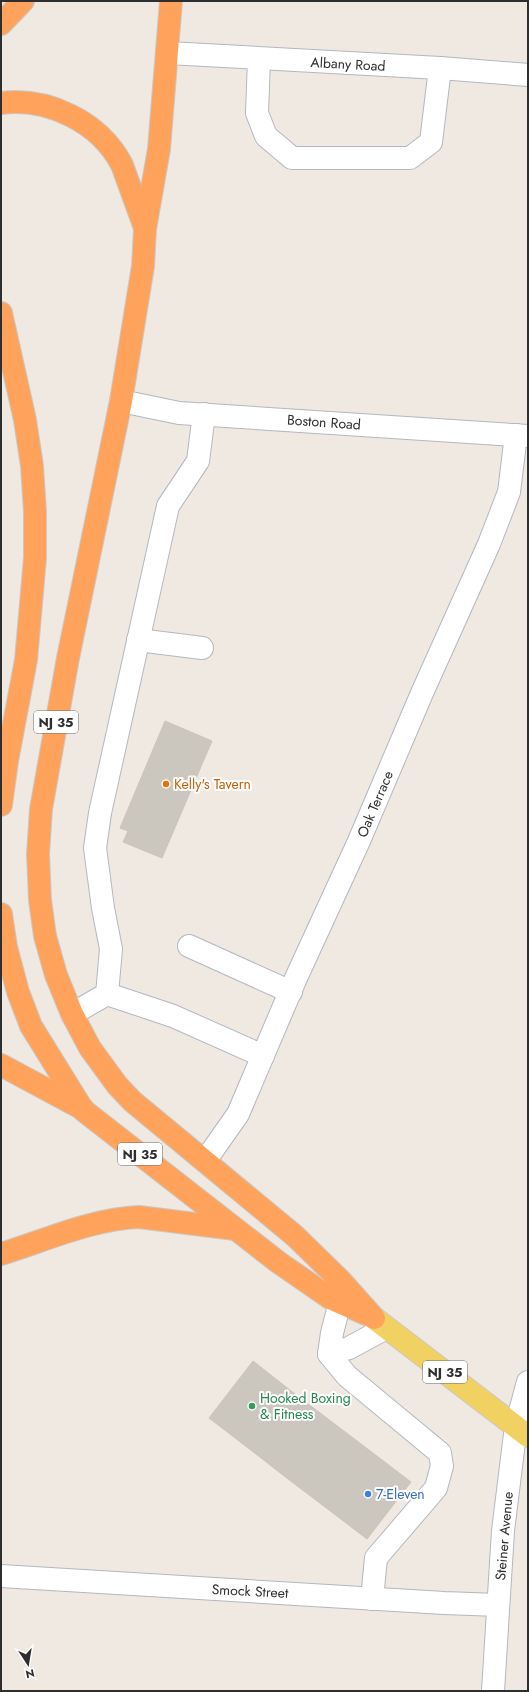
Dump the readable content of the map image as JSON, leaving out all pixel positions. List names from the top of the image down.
{
  "streets": {
    "highway": ["NJ 35"],
    "street": [
      "Albany Road",
      "Boston Road",
      "Oak Terrace",
      "Steiner Avenue",
      "Smock Street"
    ]
  },
  "crossings": [
    ["Albany Road", "NJ 35"],
    ["Boston Road", "NJ 35"],
    ["Boston Road", "Oak Terrace"],
    ["NJ 35", "Oak Terrace"],
    ["NJ 35", "Steiner Avenue"],
    ["Steiner Avenue", "Smock Street"]
  ],
  "places": ["Kelly's Tavern", "Hooked Boxing & Fitness", "7-Eleven"],
  "north": "bottom"
}
